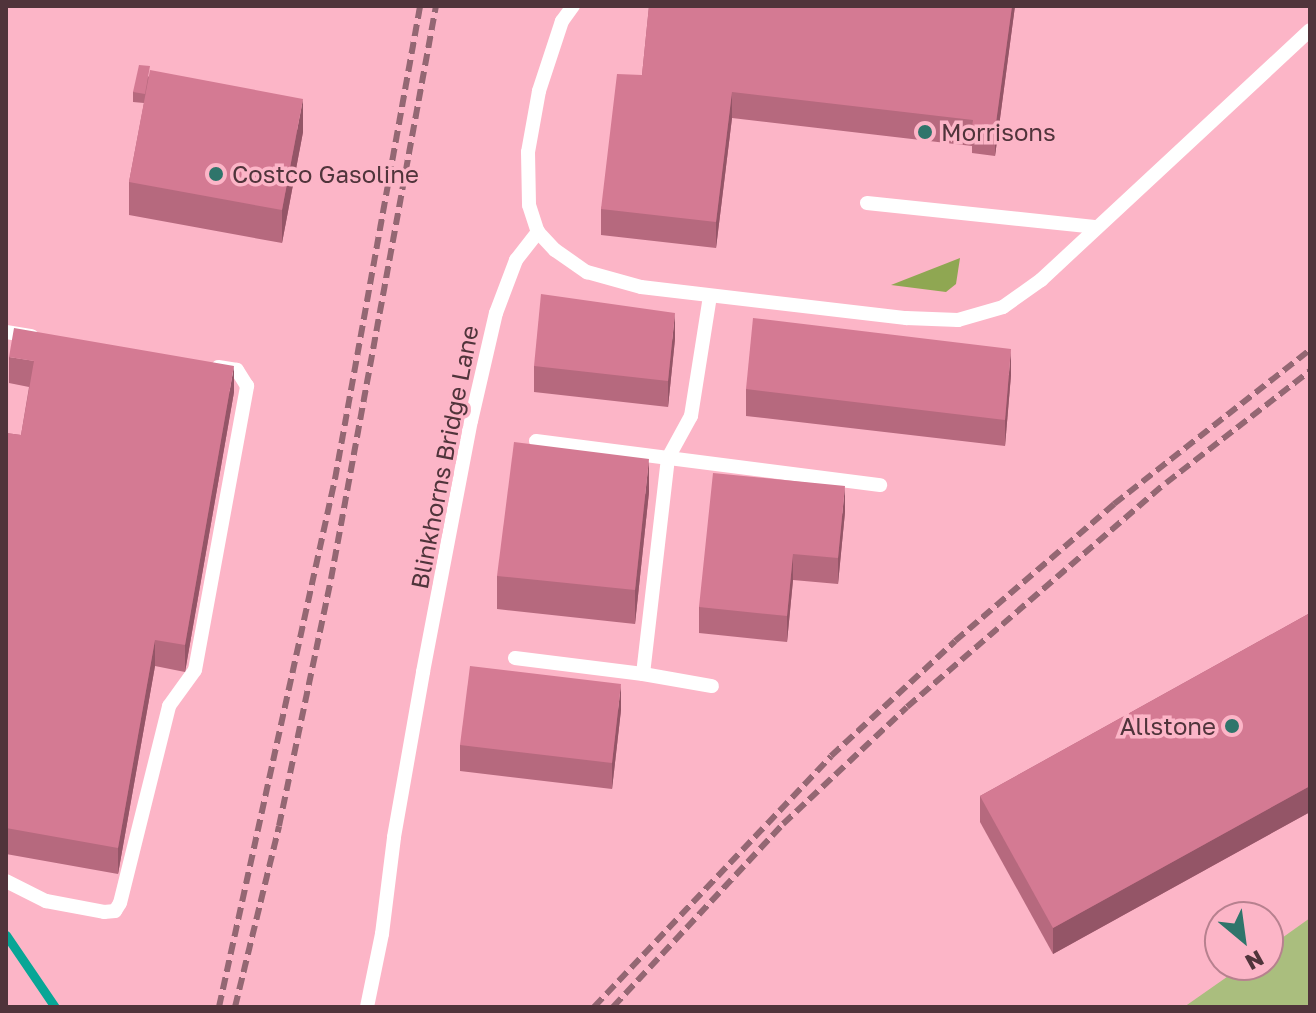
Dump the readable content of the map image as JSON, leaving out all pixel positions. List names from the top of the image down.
{
  "streets": {
    "lane": ["Blinkhorns Bridge Lane"]
  },
  "places": ["Morrisons", "Costco Gasoline", "Allstone"],
  "north": "bottom right"
}
